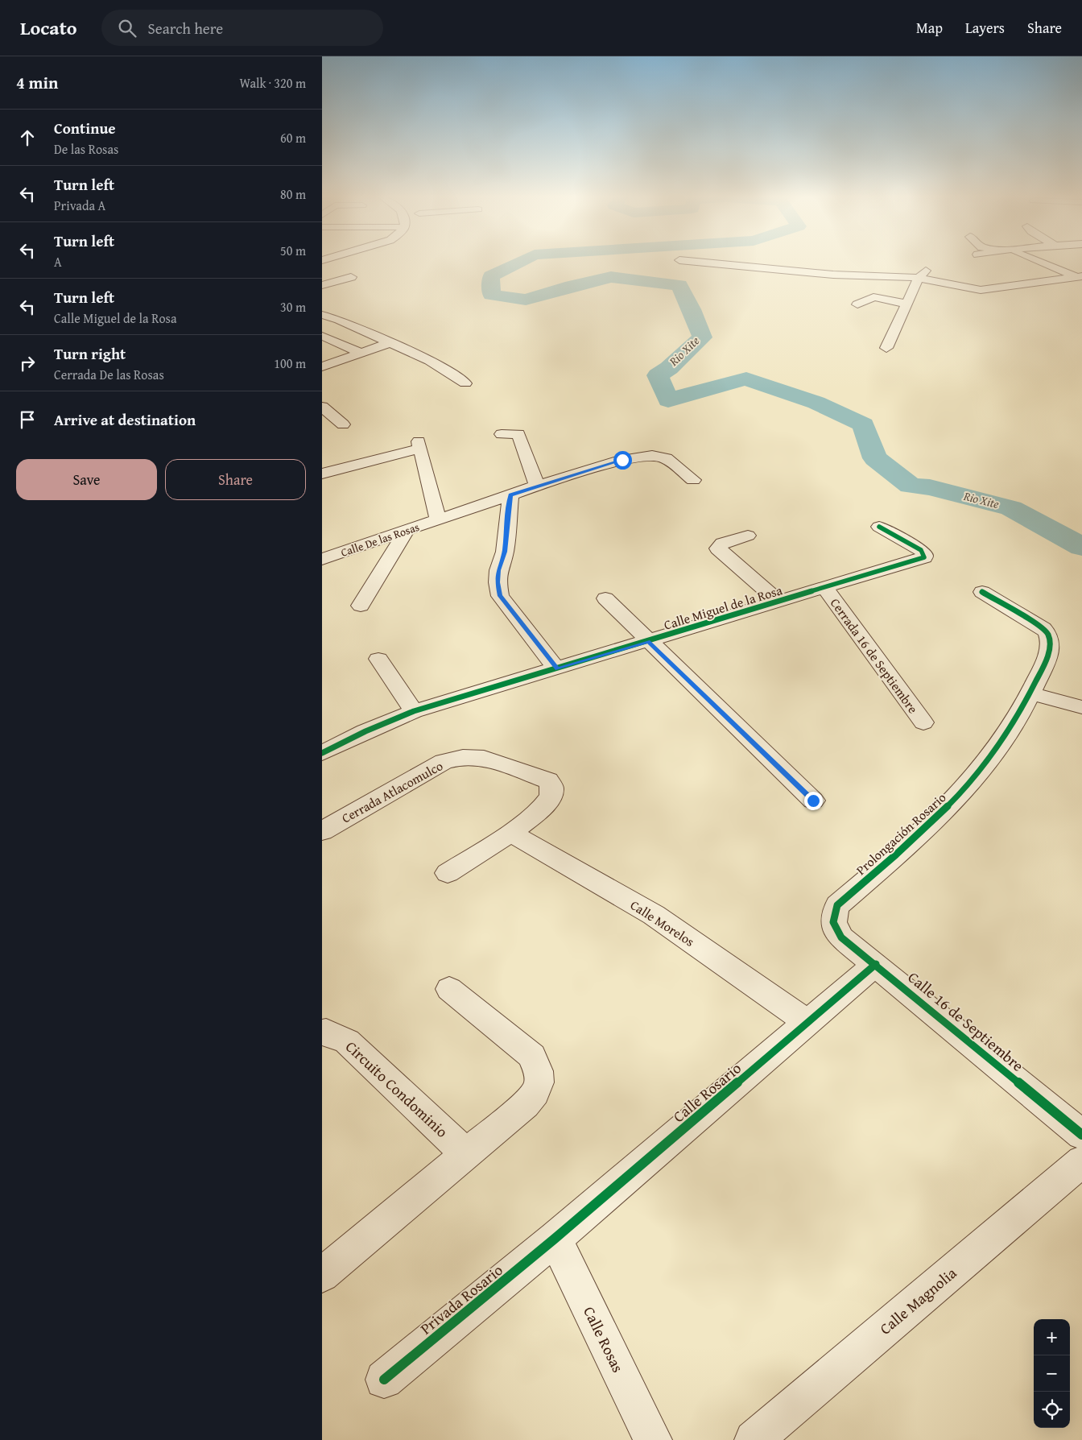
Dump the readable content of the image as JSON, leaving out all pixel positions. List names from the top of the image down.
{
  "streets": {
    "street": [
      "Calle De las Rosas",
      "Calle Miguel de la Rosa",
      "Cerrada 16 de Septiembre",
      "Cerrada Atlacomulco",
      "Prolongación Rosario",
      "Calle Morelos",
      "Calle 16 de Septiembre",
      "Circuito Condominio",
      "Calle Rosario",
      "Privada Rosario",
      "Calle Magnolia",
      "Calle Rosas"
    ]
  },
  "crossings": [
    ["Calle Miguel de la Rosa", "Cerrada 16 de Septiembre"],
    ["Cerrada Atlacomulco", "Calle Morelos"],
    ["Prolongación Rosario", "Calle 16 de Septiembre"],
    ["Calle Morelos", "Calle Rosario"],
    ["Calle 16 de Septiembre", "Calle Rosario"],
    ["Calle Rosario", "Privada Rosario"],
    ["Calle Rosario", "Calle Rosas"],
    ["Privada Rosario", "Calle Rosas"]
  ],
  "water": ["Rio Xite"],
  "page": {
    "header": "Locato",
    "search": "Search here",
    "nav": ["Map", "Layers", "Share"],
    "heading": ["4 min", "Walk · 320 m"],
    "list": [
      ["Continue", "De las Rosas", "60 m"],
      ["Turn left", "Privada A", "80 m"],
      ["Turn left", "A", "50 m"],
      ["Turn left", "Calle Miguel de la Rosa", "30 m"],
      ["Turn right", "Cerrada De las Rosas", "100 m"],
      "Arrive at destination"
    ],
    "buttons": ["Save", "Share"],
    "map_buttons": ["+", "−"]
  }
}
